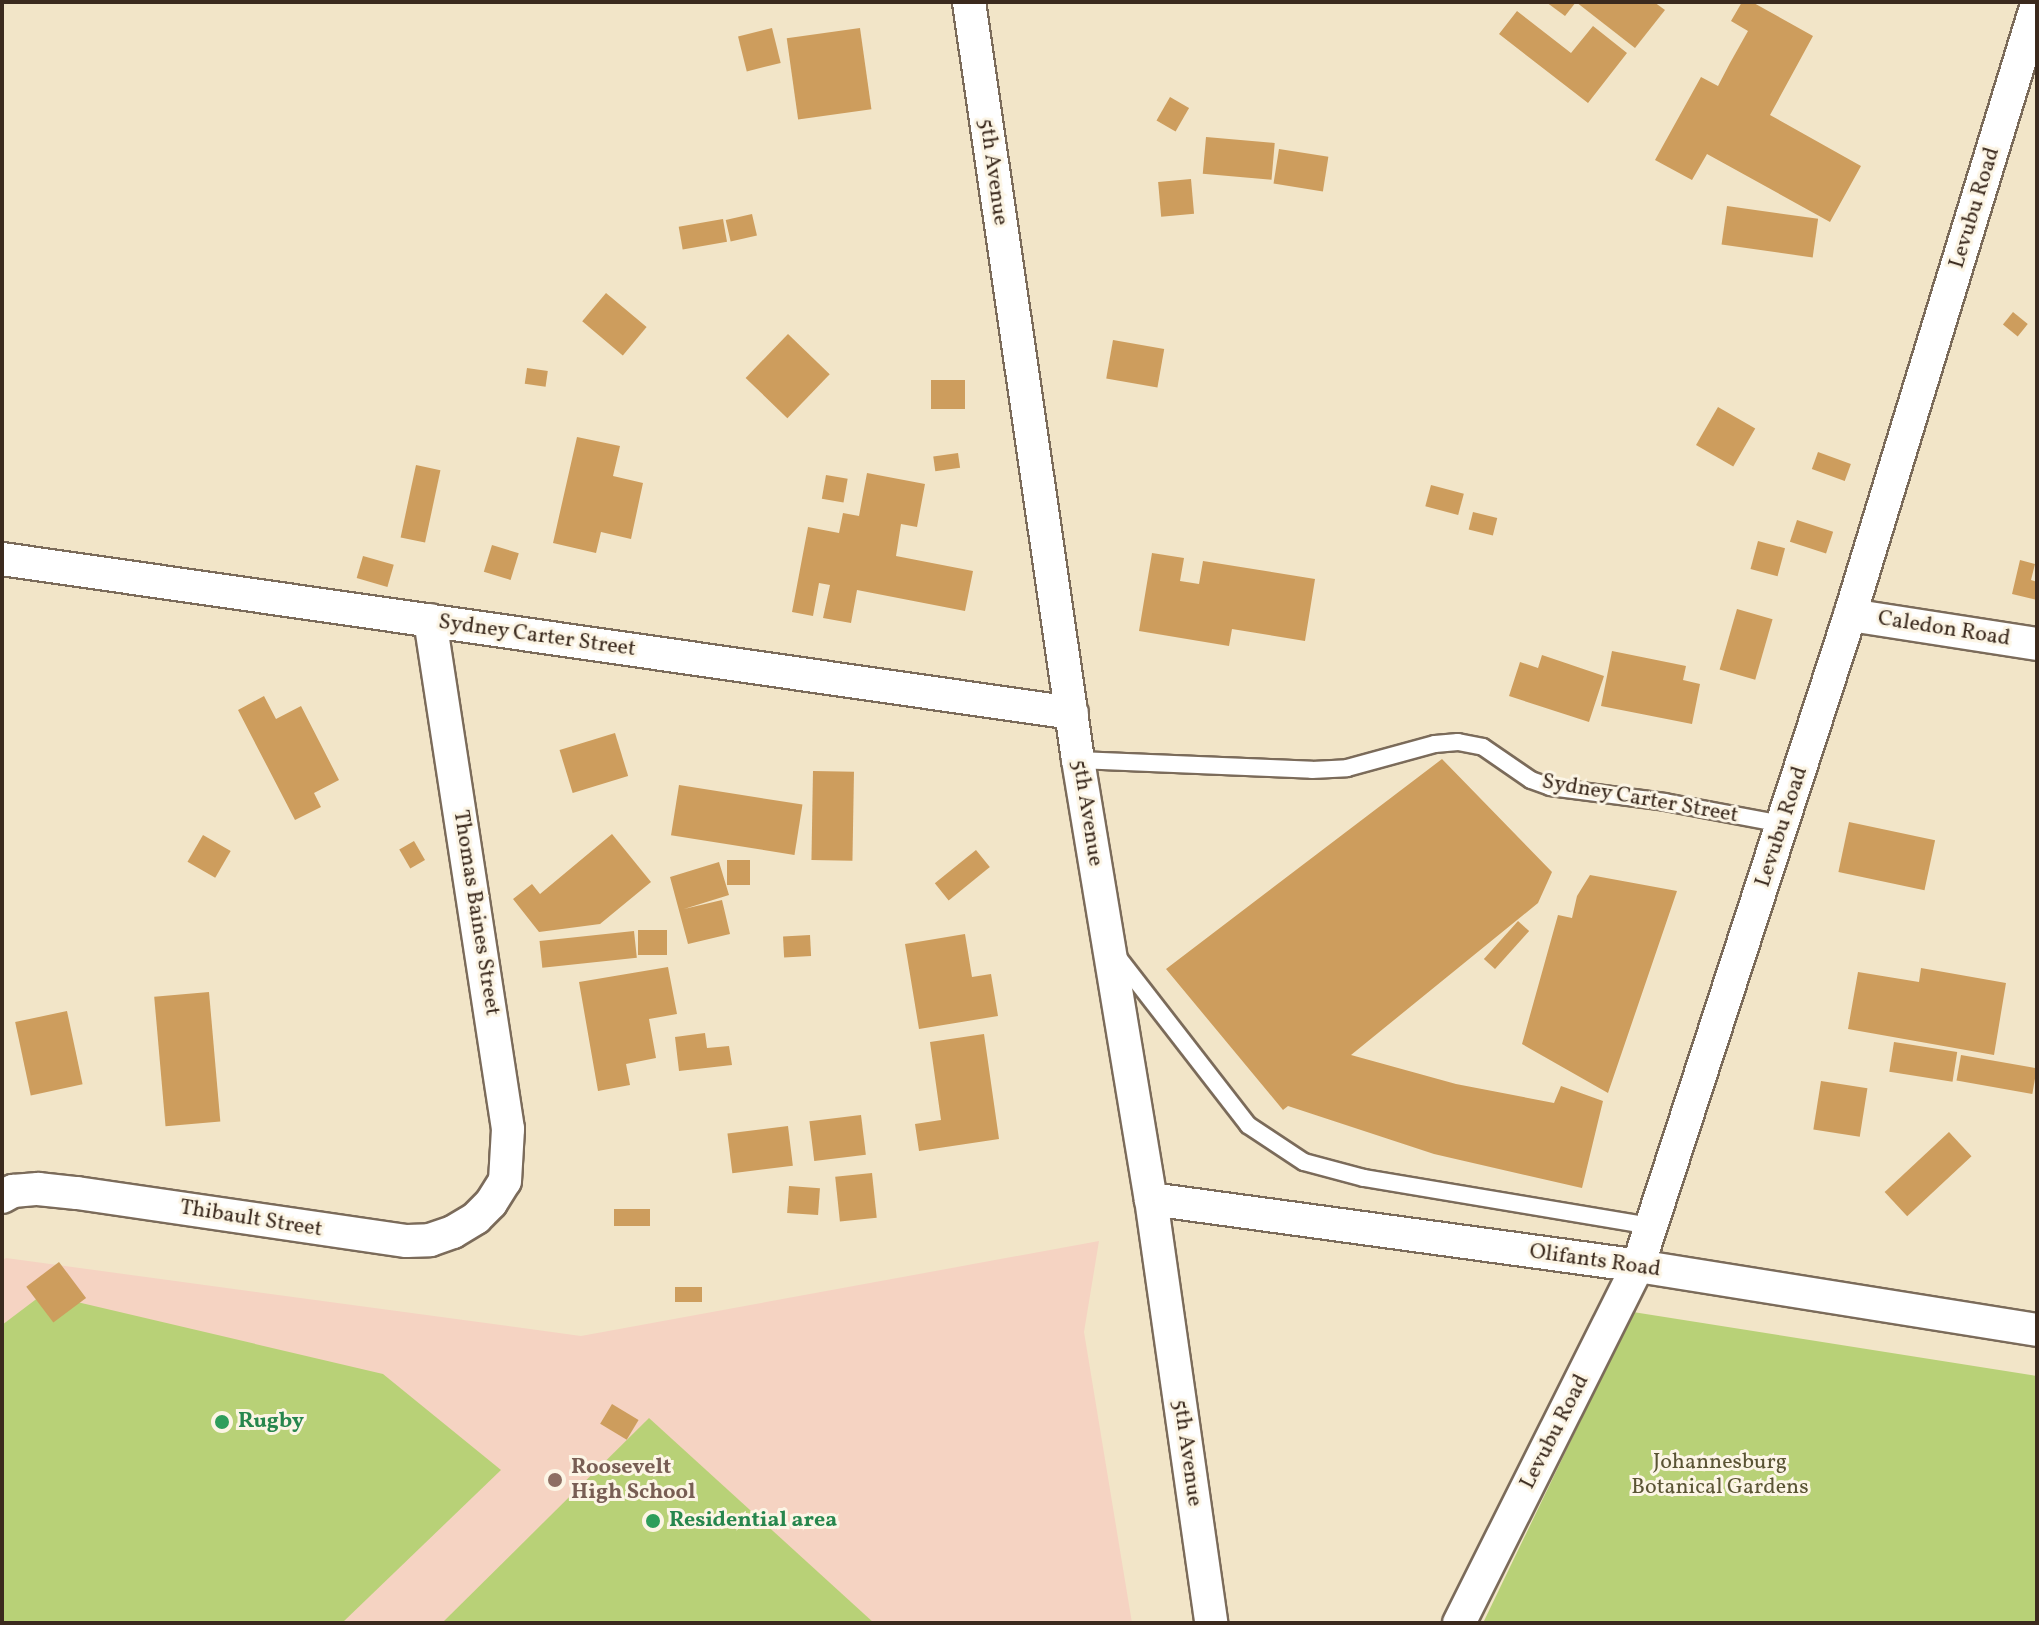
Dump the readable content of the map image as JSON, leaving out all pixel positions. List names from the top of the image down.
{
  "streets": {
    "street": [
      "5th Avenue",
      "Levubu Road",
      "Caledon Road",
      "Sydney Carter Street",
      "Thomas Baines Street",
      "Thibault Street",
      "Olifants Road"
    ]
  },
  "crossings": [
    ["5th Avenue", "Sydney Carter Street"],
    ["5th Avenue", "Olifants Road"],
    ["Levubu Road", "Caledon Road"],
    ["Levubu Road", "Sydney Carter Street"],
    ["Levubu Road", "Olifants Road"],
    ["Sydney Carter Street", "Thomas Baines Street"],
    ["Thomas Baines Street", "Thibault Street"]
  ],
  "parks": ["Johannesburg Botanical Gardens"],
  "places": ["Rugby", "Roosevelt High School", "Residential area"]
}
